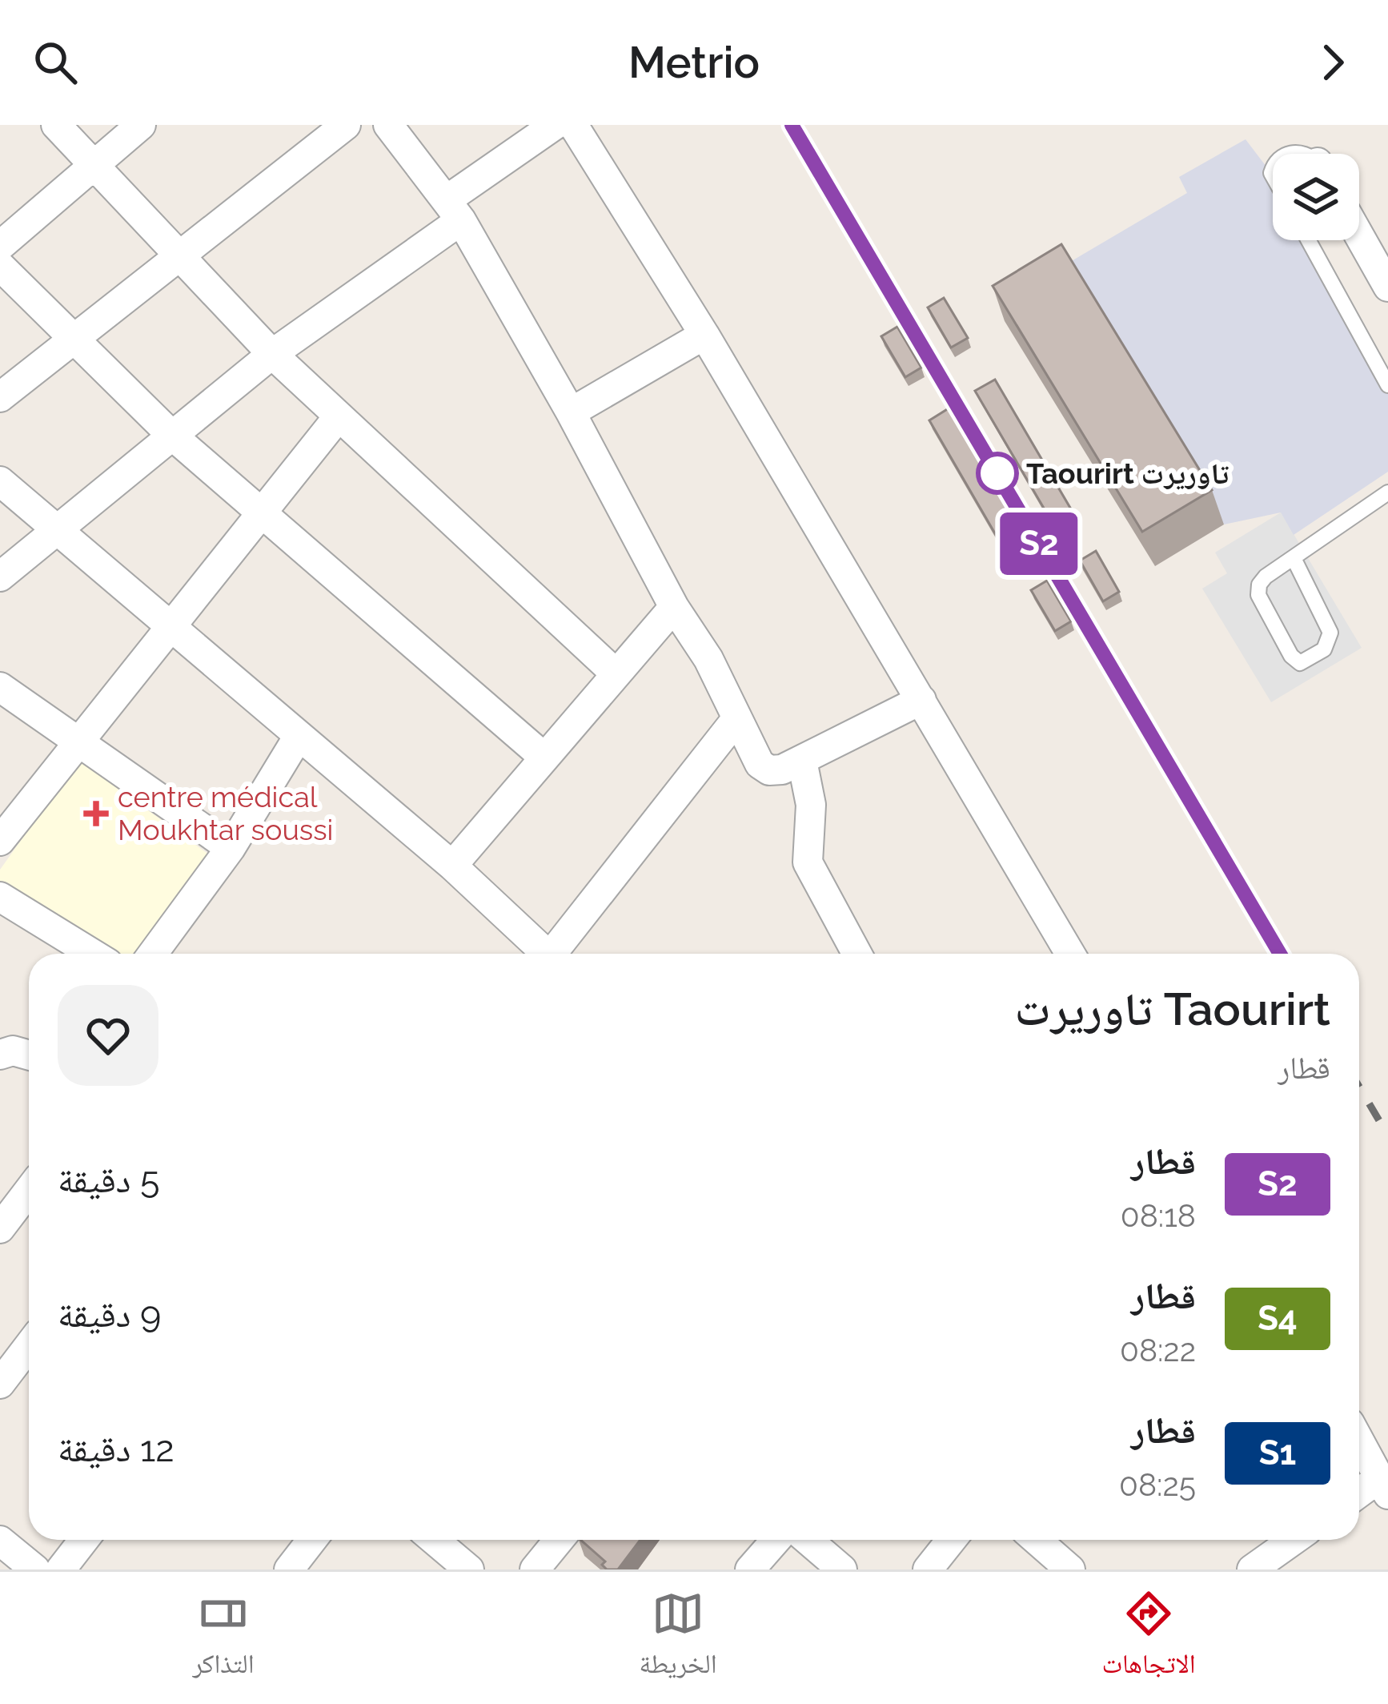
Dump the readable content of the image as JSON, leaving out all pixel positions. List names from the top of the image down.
{
  "places": {
    "other": ["Taourirt تاوريرت"],
    "health": ["centre médical Moukhtar soussi"]
  },
  "page": {
    "header": "Metrio",
    "on_map": "S2",
    "heading": ["Taourirt تاوريرت", "قطار"],
    "list": [
      {
        "mark": "S2",
        "name": "قطار",
        "note": "08:18",
        "value": "5 دقيقة"
      },
      {
        "mark": "S4",
        "name": "قطار",
        "note": "08:22",
        "value": "9 دقيقة"
      },
      {
        "mark": "S1",
        "name": "قطار",
        "note": "08:25",
        "value": "12 دقيقة"
      }
    ],
    "tabs": ["الاتجاهات", "الخريطة", "التذاكر"]
  }
}
